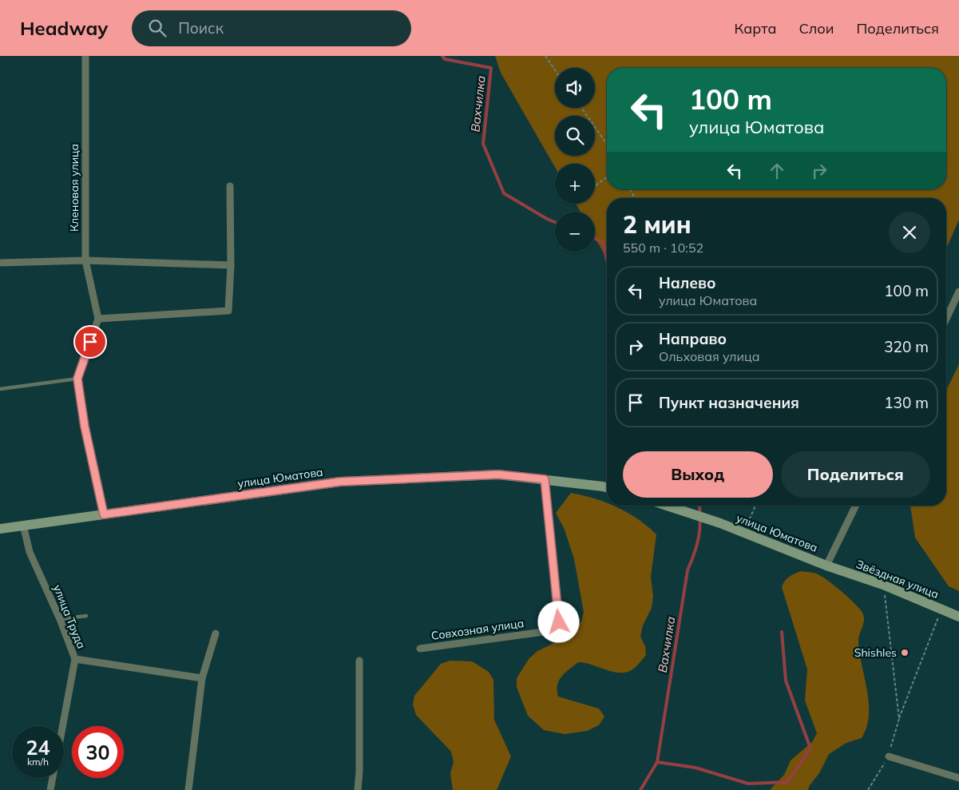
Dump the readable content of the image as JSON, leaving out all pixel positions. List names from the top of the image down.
{
  "streets": {
    "main road": ["улица Юматова", "Звёздная улица"],
    "street": ["Кленовая улица", "улица Труда", "Совхозная улица"]
  },
  "crossings": [
    ["улица Юматова", "Звёздная улица"],
    ["улица Юматова", "улица Труда"],
    ["улица Юматова", "Совхозная улица"]
  ],
  "water": ["Вахчилка"],
  "places": ["Shishles"],
  "page": {
    "header": "Headway",
    "search": "Поиск",
    "nav": ["Карта", "Слои", "Поделиться"],
    "map_buttons": ["+", "−"],
    "turn": ["100 m", "улица Юматова"],
    "heading": ["2 мин", "550 m · 10:52"],
    "list": [
      {
        "name": "Налево",
        "note": "улица Юматова",
        "value": "100 m"
      },
      {
        "name": "Направо",
        "note": "Ольховая улица",
        "value": "320 m"
      },
      {
        "name": "Пункт назначения",
        "value": "130 m"
      }
    ],
    "buttons": ["Выход", "Поделиться"],
    "speed": "24 km/h",
    "limit": "30"
  }
}
